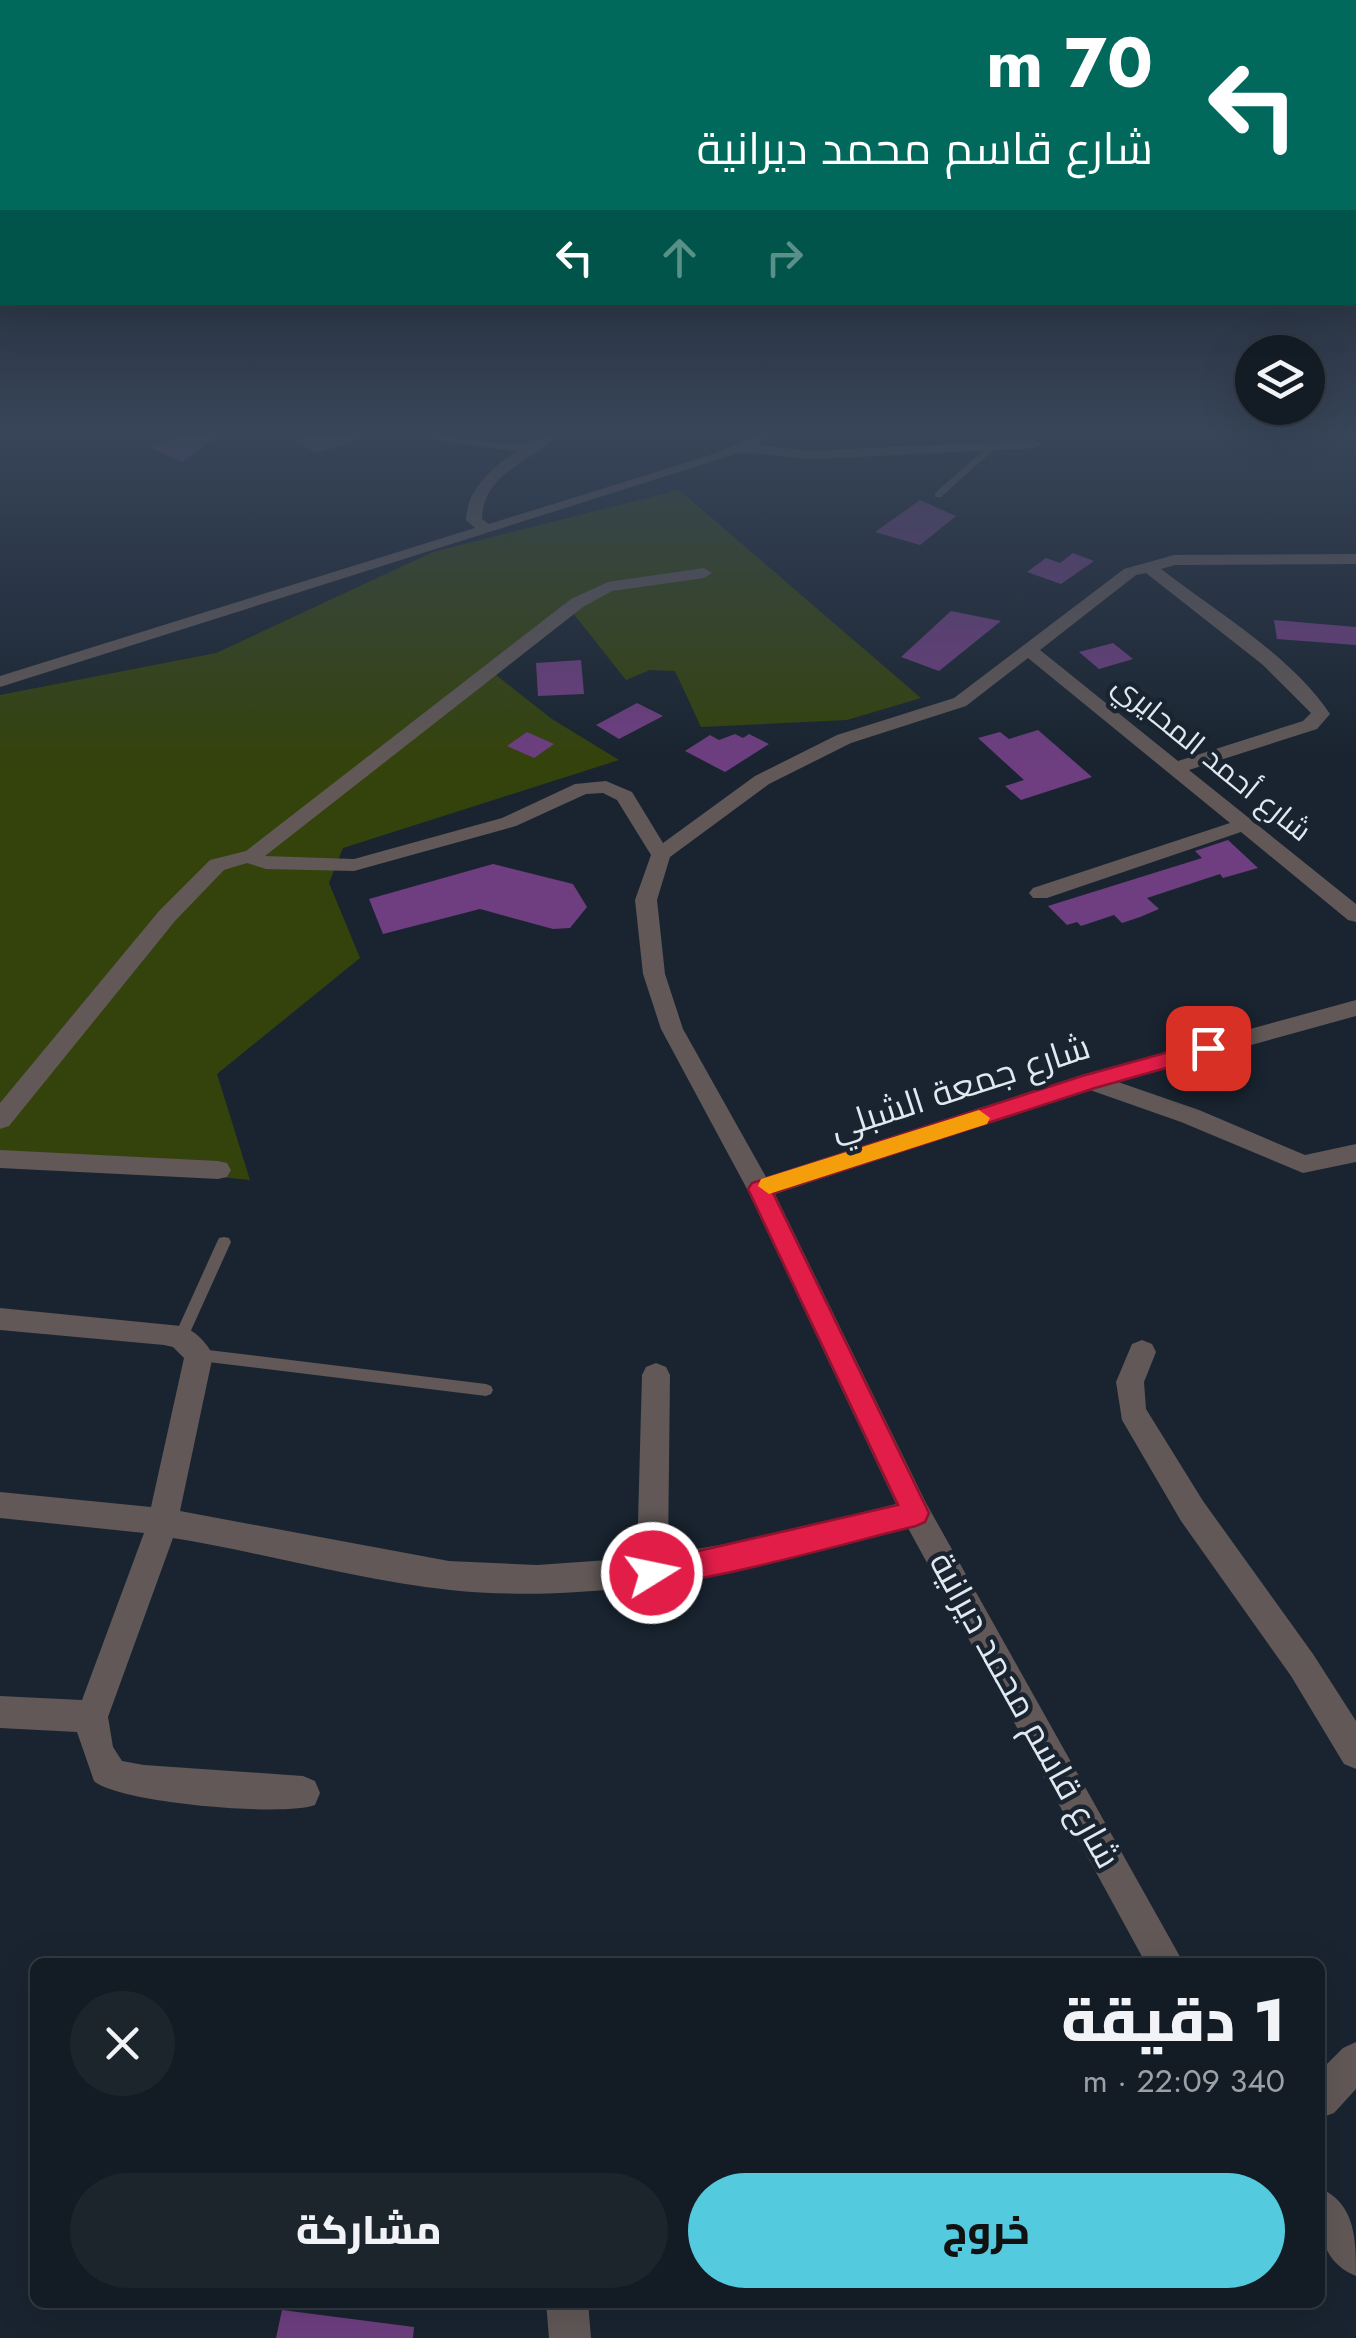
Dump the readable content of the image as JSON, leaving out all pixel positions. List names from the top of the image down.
{
  "streets": {
    "street": ["شارع أحمد المحايري", "شارع جمعة الشبلي", "شارع قاسم محمد ديرانية"]
  },
  "crossings": [
    ["شارع جمعة الشبلي", "شارع قاسم محمد ديرانية"]
  ],
  "page": {
    "turn": ["70 m", "شارع قاسم محمد ديرانية"],
    "heading": ["1 دقيقة", "340 m · 22:09"],
    "buttons": ["خروج", "مشاركة"]
  }
}
